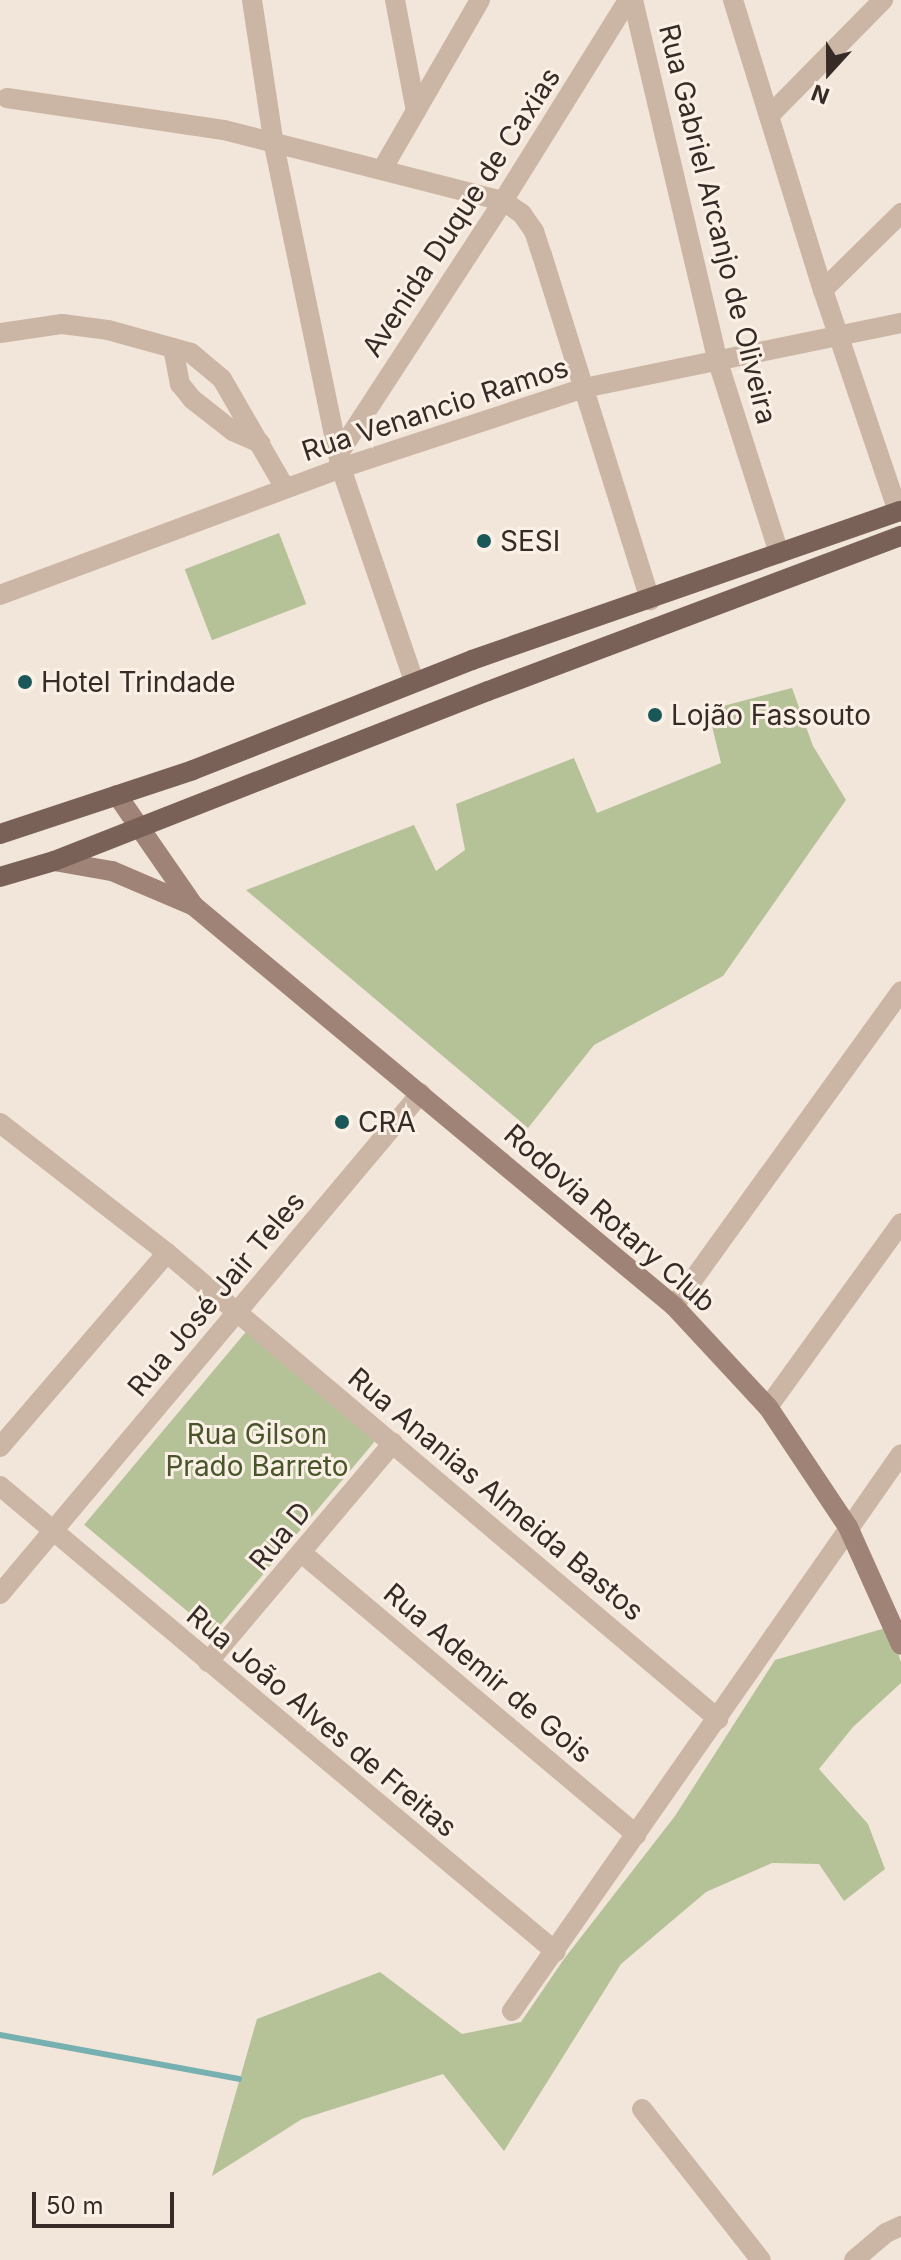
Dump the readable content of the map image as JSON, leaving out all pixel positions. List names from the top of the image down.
{
  "streets": {
    "main road": ["Rodovia Rotary Club"],
    "street": [
      "Avenida Duque de Caxias",
      "Rua Gabriel Arcanjo de Oliveira",
      "Rua Venancio Ramos",
      "Rua José Jair Teles",
      "Rua Ananias Almeida Bastos",
      "Rua D",
      "Rua Ademir de Gois",
      "Rua João Alves de Freitas"
    ]
  },
  "crossings": [
    ["Avenida Duque de Caxias", "Rua Gabriel Arcanjo de Oliveira"],
    ["Avenida Duque de Caxias", "Rua Venancio Ramos"],
    ["Rua Gabriel Arcanjo de Oliveira", "Rua Venancio Ramos"],
    ["Rodovia Rotary Club", "Rua José Jair Teles"],
    ["Rua José Jair Teles", "Rua Ananias Almeida Bastos"],
    ["Rua José Jair Teles", "Rua João Alves de Freitas"],
    ["Rua Ananias Almeida Bastos", "Rua D"],
    ["Rua D", "Rua Ademir de Gois"],
    ["Rua D", "Rua João Alves de Freitas"]
  ],
  "parks": ["Rua Gilson Prado Barreto"],
  "places": [
    "SESI",
    "Hotel Trindade",
    "Lojão Fassouto",
    "CRA"
  ],
  "scale_bar": "50 m",
  "north": "bottom"
}
